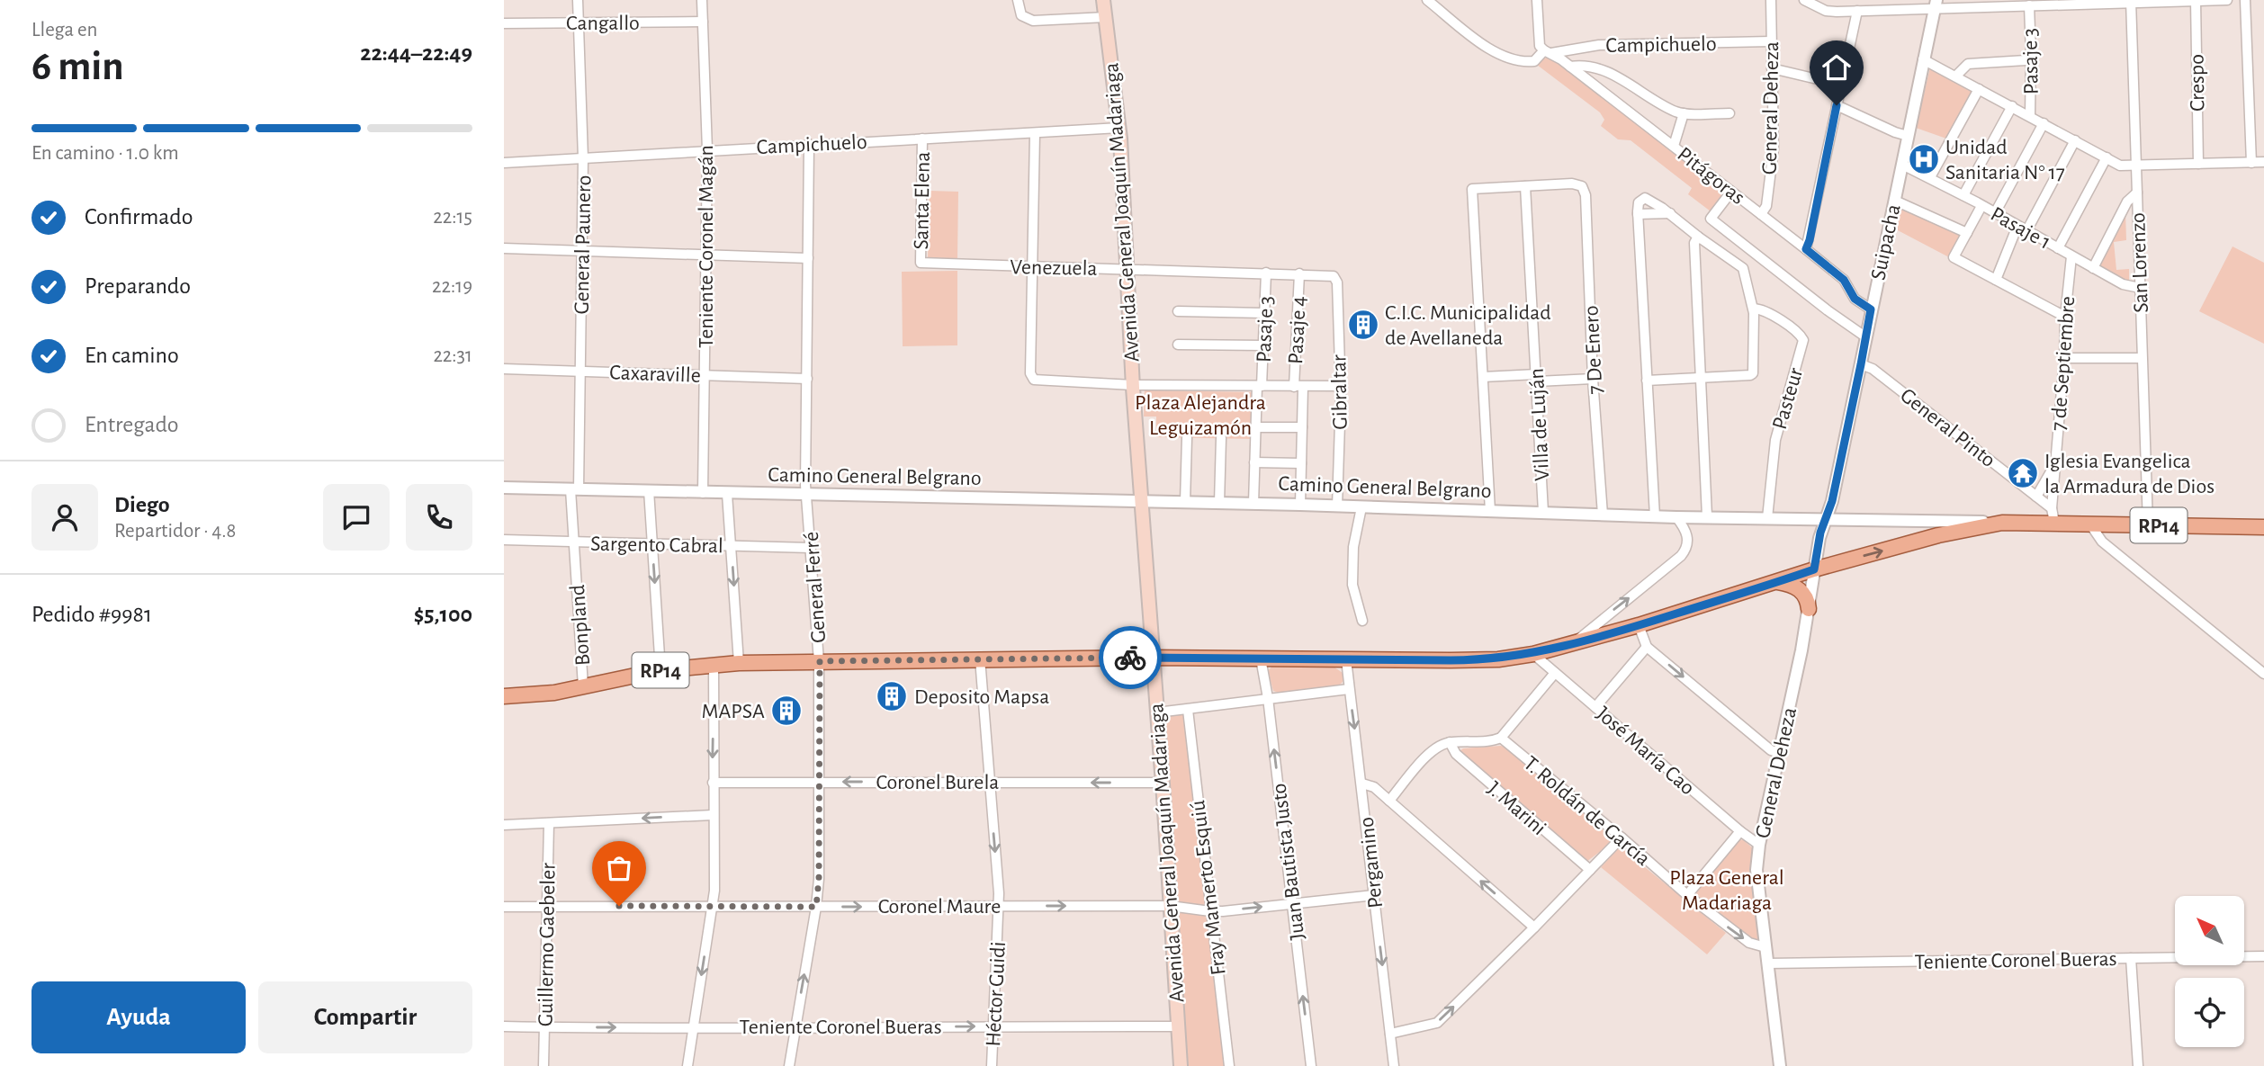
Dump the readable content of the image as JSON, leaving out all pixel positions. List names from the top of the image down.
{
  "streets": {
    "main road": ["Avenida General Joaquín Madariaga", "Camino General Belgrano", "RP14"],
    "street": [
      "Cangallo",
      "Campichuelo",
      "Pasaje 3",
      "Crespo",
      "General Deheza",
      "Pitágoras",
      "Santa Elena",
      "Pasaje 1",
      "Suipacha",
      "General Paunero",
      "Teniente Coronel Magán",
      "San Lorenzo",
      "Venezuela",
      "Pasaje 4",
      "7 De Enero",
      "7 de Septiembre",
      "Caxaraville",
      "Gibraltar",
      "Pasteur",
      "Villa de Luján",
      "General Pinto",
      "Sargento Cabral",
      "General Ferré",
      "Bonpland",
      "José María Cao",
      "Coronel Burela",
      "J. Marini",
      "T. Roldán de García",
      "Juan Bautista Justo",
      "Pergamino",
      "Fray Mamerto Esquiú",
      "Coronel Maure",
      "Guillermo Gaebeler",
      "Teniente Coronel Bueras",
      "Héctor Guidi"
    ]
  },
  "crossings": [
    ["Cangallo", "General Paunero"],
    ["Cangallo", "Teniente Coronel Magán"],
    ["Campichuelo", "General Deheza"],
    ["Campichuelo", "Pitágoras"],
    ["Campichuelo", "Santa Elena"],
    ["Campichuelo", "Avenida General Joaquín Madariaga"],
    ["Campichuelo", "General Paunero"],
    ["Campichuelo", "Teniente Coronel Magán"],
    ["Campichuelo", "General Ferré"],
    ["Pasaje 3", "Venezuela"],
    ["Pasaje 3", "Camino General Belgrano"],
    ["General Deheza", "Pitágoras"],
    ["General Deheza", "Suipacha"],
    ["General Deheza", "Camino General Belgrano"],
    ["General Deheza", "RP14"],
    ["General Deheza", "José María Cao"],
    ["General Deheza", "T. Roldán de García"],
    ["General Deheza", "Teniente Coronel Bueras"],
    ["Pitágoras", "Suipacha"],
    ["Santa Elena", "Venezuela"],
    ["Avenida General Joaquín Madariaga", "Venezuela"],
    ["Avenida General Joaquín Madariaga", "Camino General Belgrano"],
    ["Avenida General Joaquín Madariaga", "RP14"],
    ["Avenida General Joaquín Madariaga", "Coronel Burela"],
    ["Avenida General Joaquín Madariaga", "Coronel Maure"],
    ["Avenida General Joaquín Madariaga", "Teniente Coronel Bueras"],
    ["Pasaje 1", "Suipacha"],
    ["Pasaje 1", "San Lorenzo"],
    ["Pasaje 1", "7 de Septiembre"],
    ["Suipacha", "General Pinto"],
    ["Suipacha", "Camino General Belgrano"],
    ["General Paunero", "Caxaraville"],
    ["General Paunero", "Camino General Belgrano"],
    ["General Paunero", "Bonpland"],
    ["Teniente Coronel Magán", "Caxaraville"],
    ["Teniente Coronel Magán", "Camino General Belgrano"],
    ["San Lorenzo", "Camino General Belgrano"],
    ["Venezuela", "Pasaje 4"],
    ["Venezuela", "Gibraltar"],
    ["Pasaje 4", "Camino General Belgrano"],
    ["7 De Enero", "Villa de Luján"],
    ["7 De Enero", "Camino General Belgrano"],
    ["7 de Septiembre", "General Pinto"],
    ["7 de Septiembre", "Camino General Belgrano"],
    ["Caxaraville", "General Ferré"],
    ["Gibraltar", "Camino General Belgrano"],
    ["Pasteur", "Camino General Belgrano"],
    ["Villa de Luján", "Camino General Belgrano"],
    ["General Pinto", "Camino General Belgrano"],
    ["Camino General Belgrano", "RP14"],
    ["Camino General Belgrano", "General Ferré"],
    ["Camino General Belgrano", "Bonpland"],
    ["RP14", "General Ferré"],
    ["RP14", "Bonpland"],
    ["RP14", "José María Cao"],
    ["RP14", "Juan Bautista Justo"],
    ["RP14", "Pergamino"],
    ["RP14", "Héctor Guidi"],
    ["Sargento Cabral", "General Ferré"],
    ["Sargento Cabral", "Bonpland"],
    ["General Ferré", "Coronel Burela"],
    ["General Ferré", "Coronel Maure"],
    ["General Ferré", "Teniente Coronel Bueras"],
    ["Coronel Burela", "Héctor Guidi"],
    ["Juan Bautista Justo", "Coronel Maure"],
    ["Pergamino", "Coronel Maure"],
    ["Fray Mamerto Esquiú", "Coronel Maure"],
    ["Coronel Maure", "Guillermo Gaebeler"],
    ["Coronel Maure", "Héctor Guidi"],
    ["Guillermo Gaebeler", "Teniente Coronel Bueras"],
    ["Teniente Coronel Bueras", "Héctor Guidi"]
  ],
  "one_way": [
    "Coronel Burela",
    "Juan Bautista Justo",
    "Pergamino",
    "Coronel Maure"
  ],
  "parks": ["Plaza Alejandra Leguizamón", "Plaza General Madariaga"],
  "places": {
    "hospital": ["Unidad Sanitaria N° 17"],
    "building": ["C.I.C. Municipalidad de Avellaneda", "Deposito Mapsa", "MAPSA"],
    "temple": ["Iglesia Evangelica la Armadura de Dios"]
  },
  "north": "top left",
  "page": {
    "heading": ["6 min", "Llega en", "22:44–22:49"],
    "panel": [
      "Diego",
      "Repartidor · 4.8",
      "Pedido #9981",
      "$5,100"
    ],
    "bar": "En camino · 1.0 km",
    "list": [
      ["Confirmado", "22:15"],
      ["Preparando", "22:19"],
      ["En camino", "22:31"],
      "Entregado"
    ],
    "buttons": ["Ayuda", "Compartir"]
  }
}
